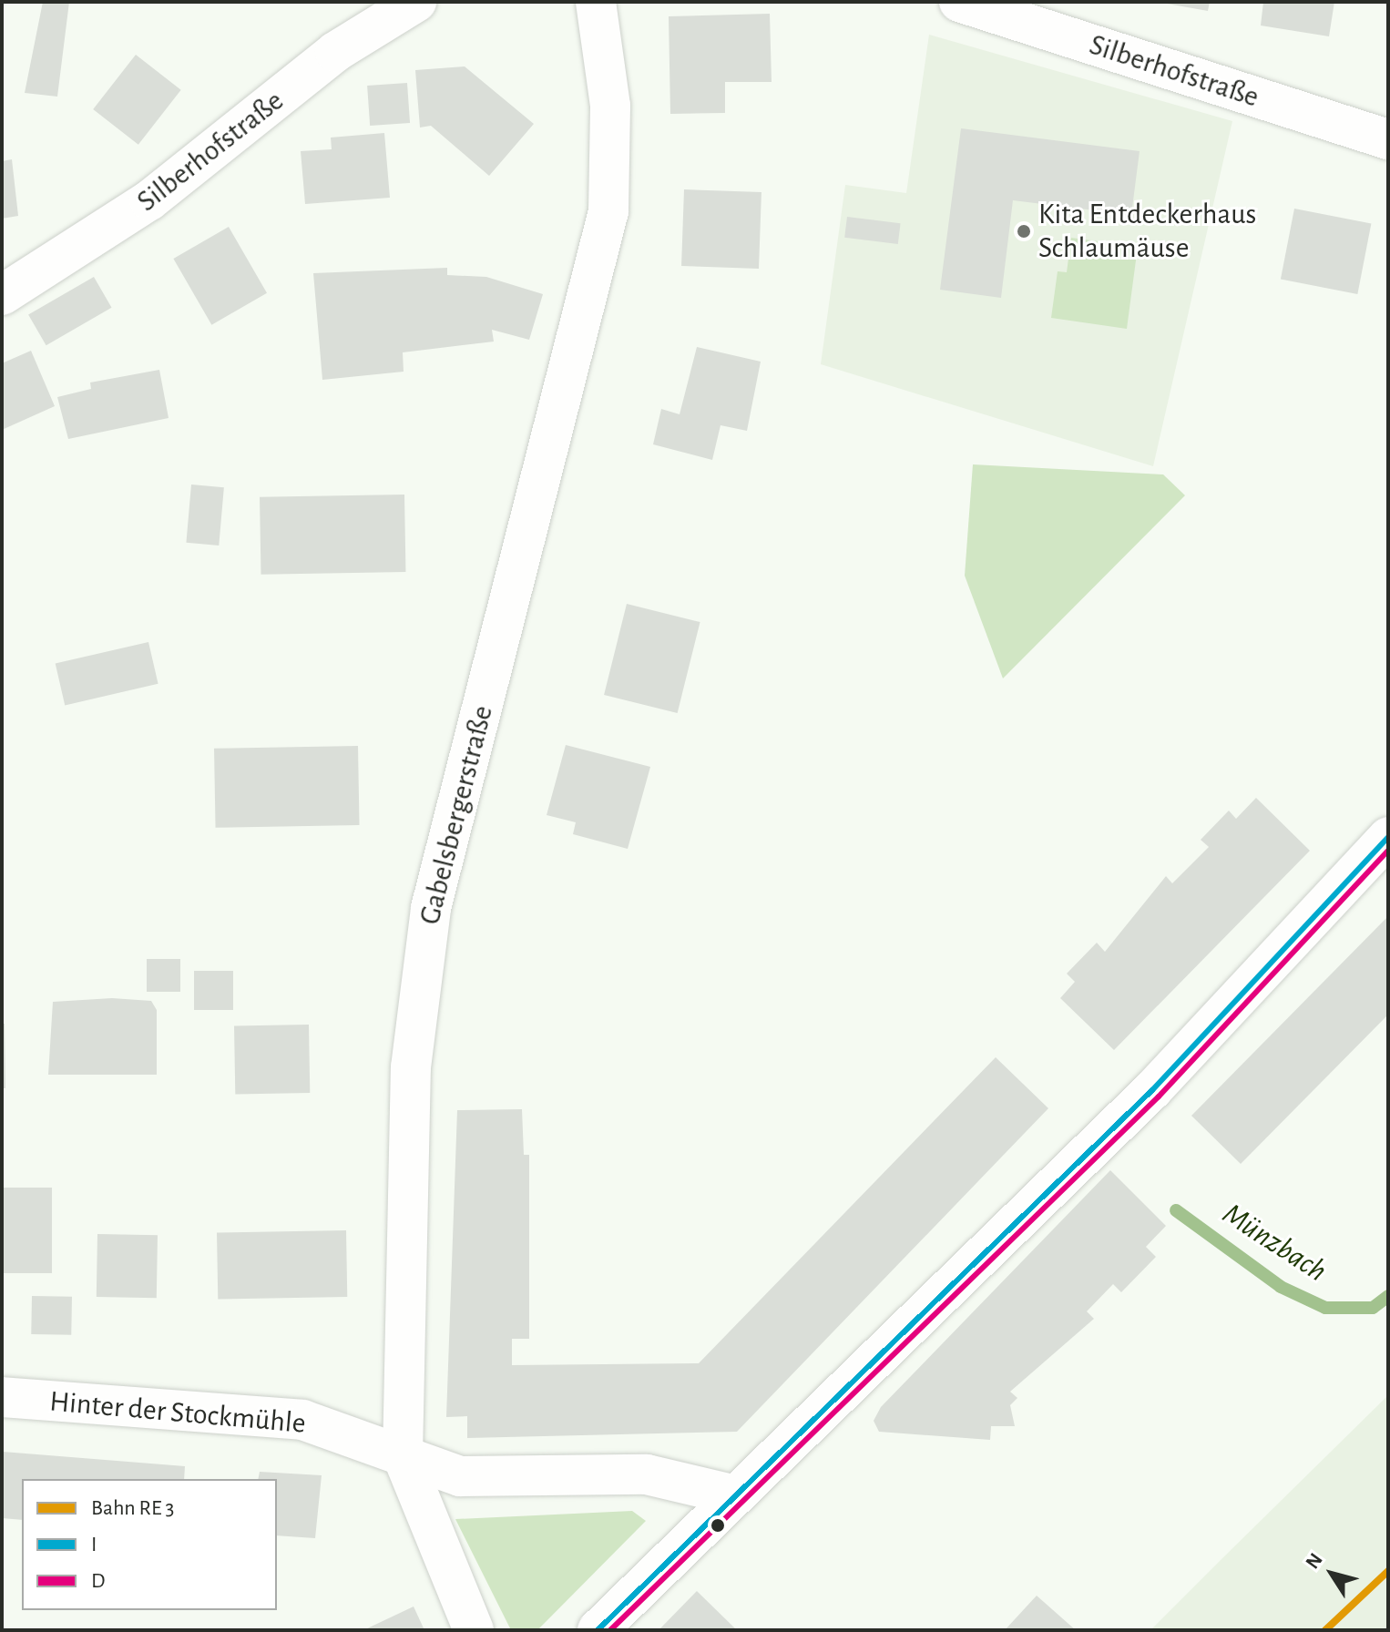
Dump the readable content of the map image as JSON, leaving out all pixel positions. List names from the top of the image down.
{
  "streets": {
    "street": ["Silberhofstraße", "Gabelsbergerstraße", "Hinter der Stockmühle"]
  },
  "crossings": [
    ["Gabelsbergerstraße", "Hinter der Stockmühle"]
  ],
  "water": ["Münzbach"],
  "places": ["Kita Entdeckerhaus Schlaumäuse"],
  "lines": ["transit line I", "transit line D"],
  "legend": ["Bahn RE 3", "I", "D"],
  "north": "top left"
}
